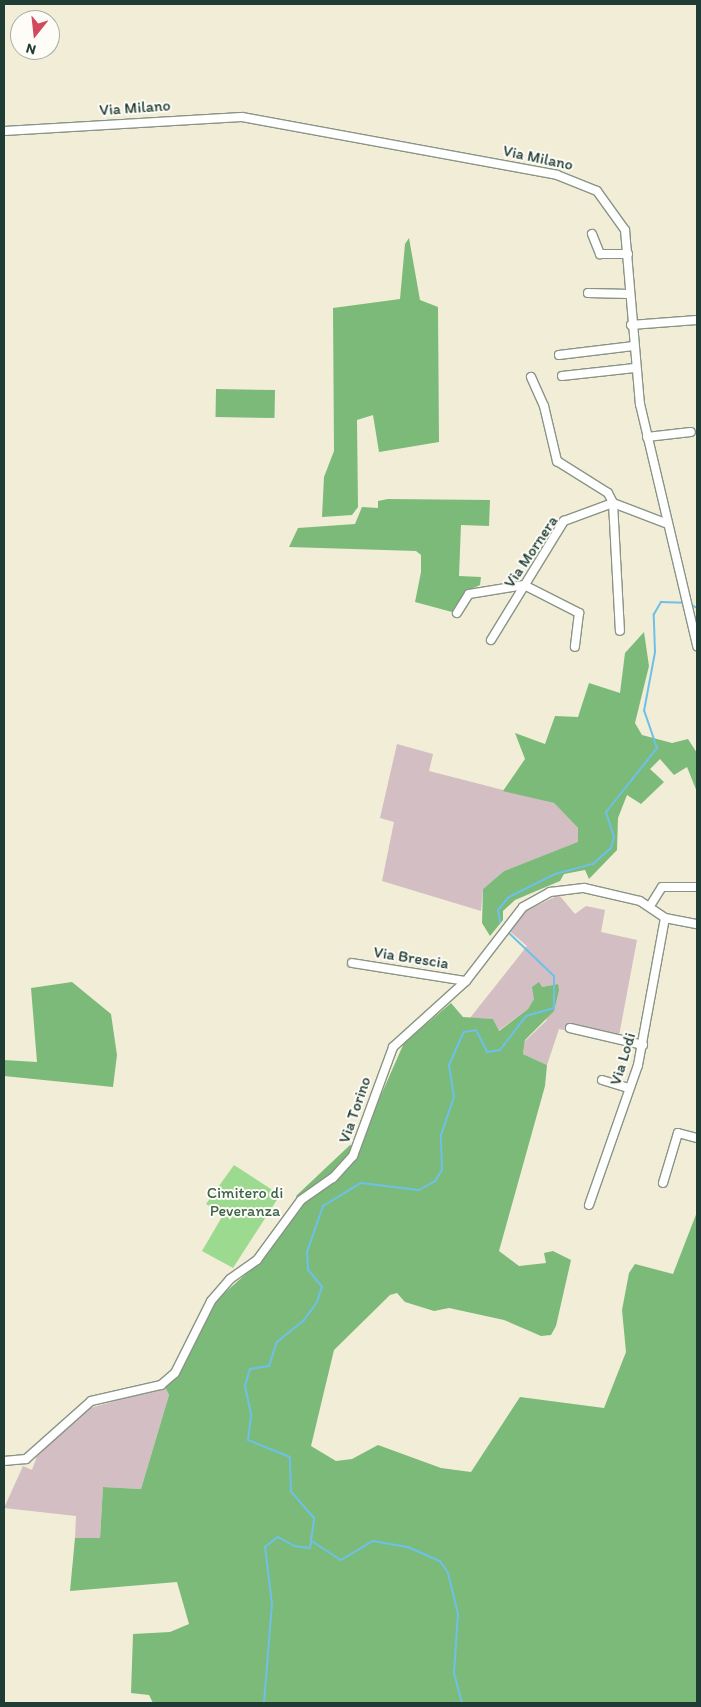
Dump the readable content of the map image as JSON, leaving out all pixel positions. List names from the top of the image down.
{
  "streets": {
    "street": [
      "Via Milano",
      "Via Mornera",
      "Via Brescia",
      "Via Lodi",
      "Via Torino"
    ]
  },
  "crossings": [
    ["Via Brescia", "Via Torino"]
  ],
  "parks": ["Cimitero di Peveranza"],
  "north": "bottom"
}
